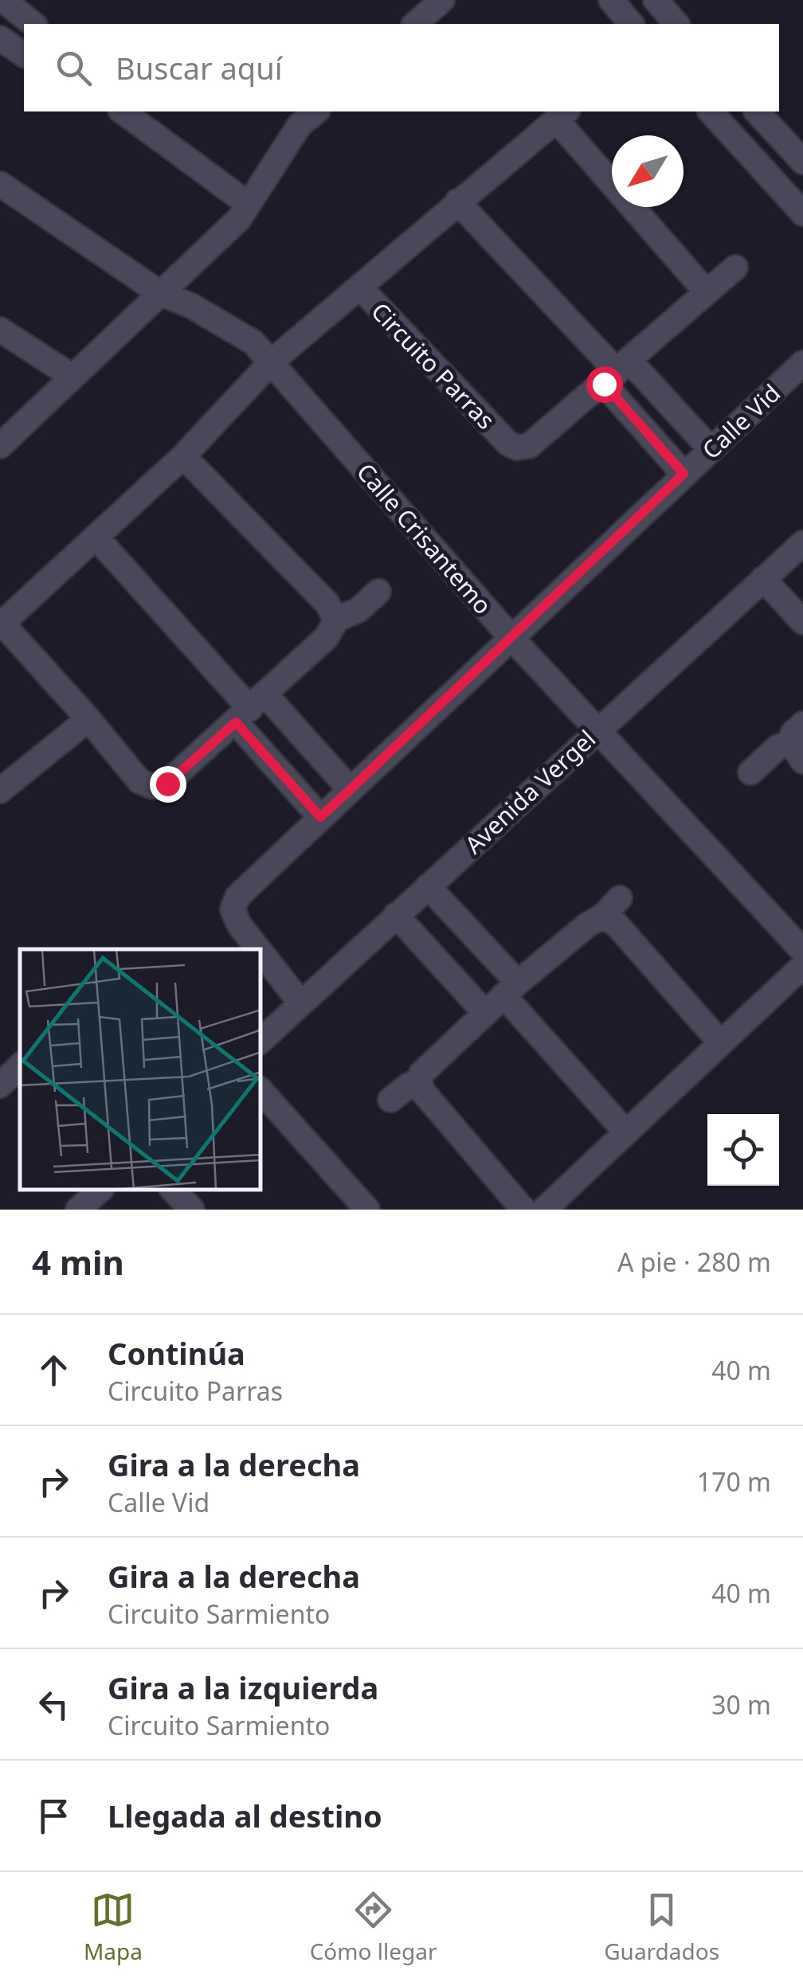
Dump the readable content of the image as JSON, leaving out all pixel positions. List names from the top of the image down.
{
  "streets": {
    "street": [
      "Circuito Parras",
      "Calle Vid",
      "Calle Crisantemo",
      "Avenida Vergel"
    ]
  },
  "crossings": [
    ["Circuito Parras", "Calle Crisantemo"],
    ["Calle Vid", "Calle Crisantemo"],
    ["Calle Vid", "Avenida Vergel"],
    ["Calle Crisantemo", "Avenida Vergel"]
  ],
  "north": "bottom left",
  "page": {
    "search": "Buscar aquí",
    "heading": ["4 min", "A pie · 280 m"],
    "list": [
      ["Continúa", "Circuito Parras", "40 m"],
      ["Gira a la derecha", "Calle Vid", "170 m"],
      ["Gira a la derecha", "Circuito Sarmiento", "40 m"],
      ["Gira a la izquierda", "Circuito Sarmiento", "30 m"],
      "Llegada al destino"
    ],
    "nav": ["Mapa", "Cómo llegar", "Guardados"]
  }
}
